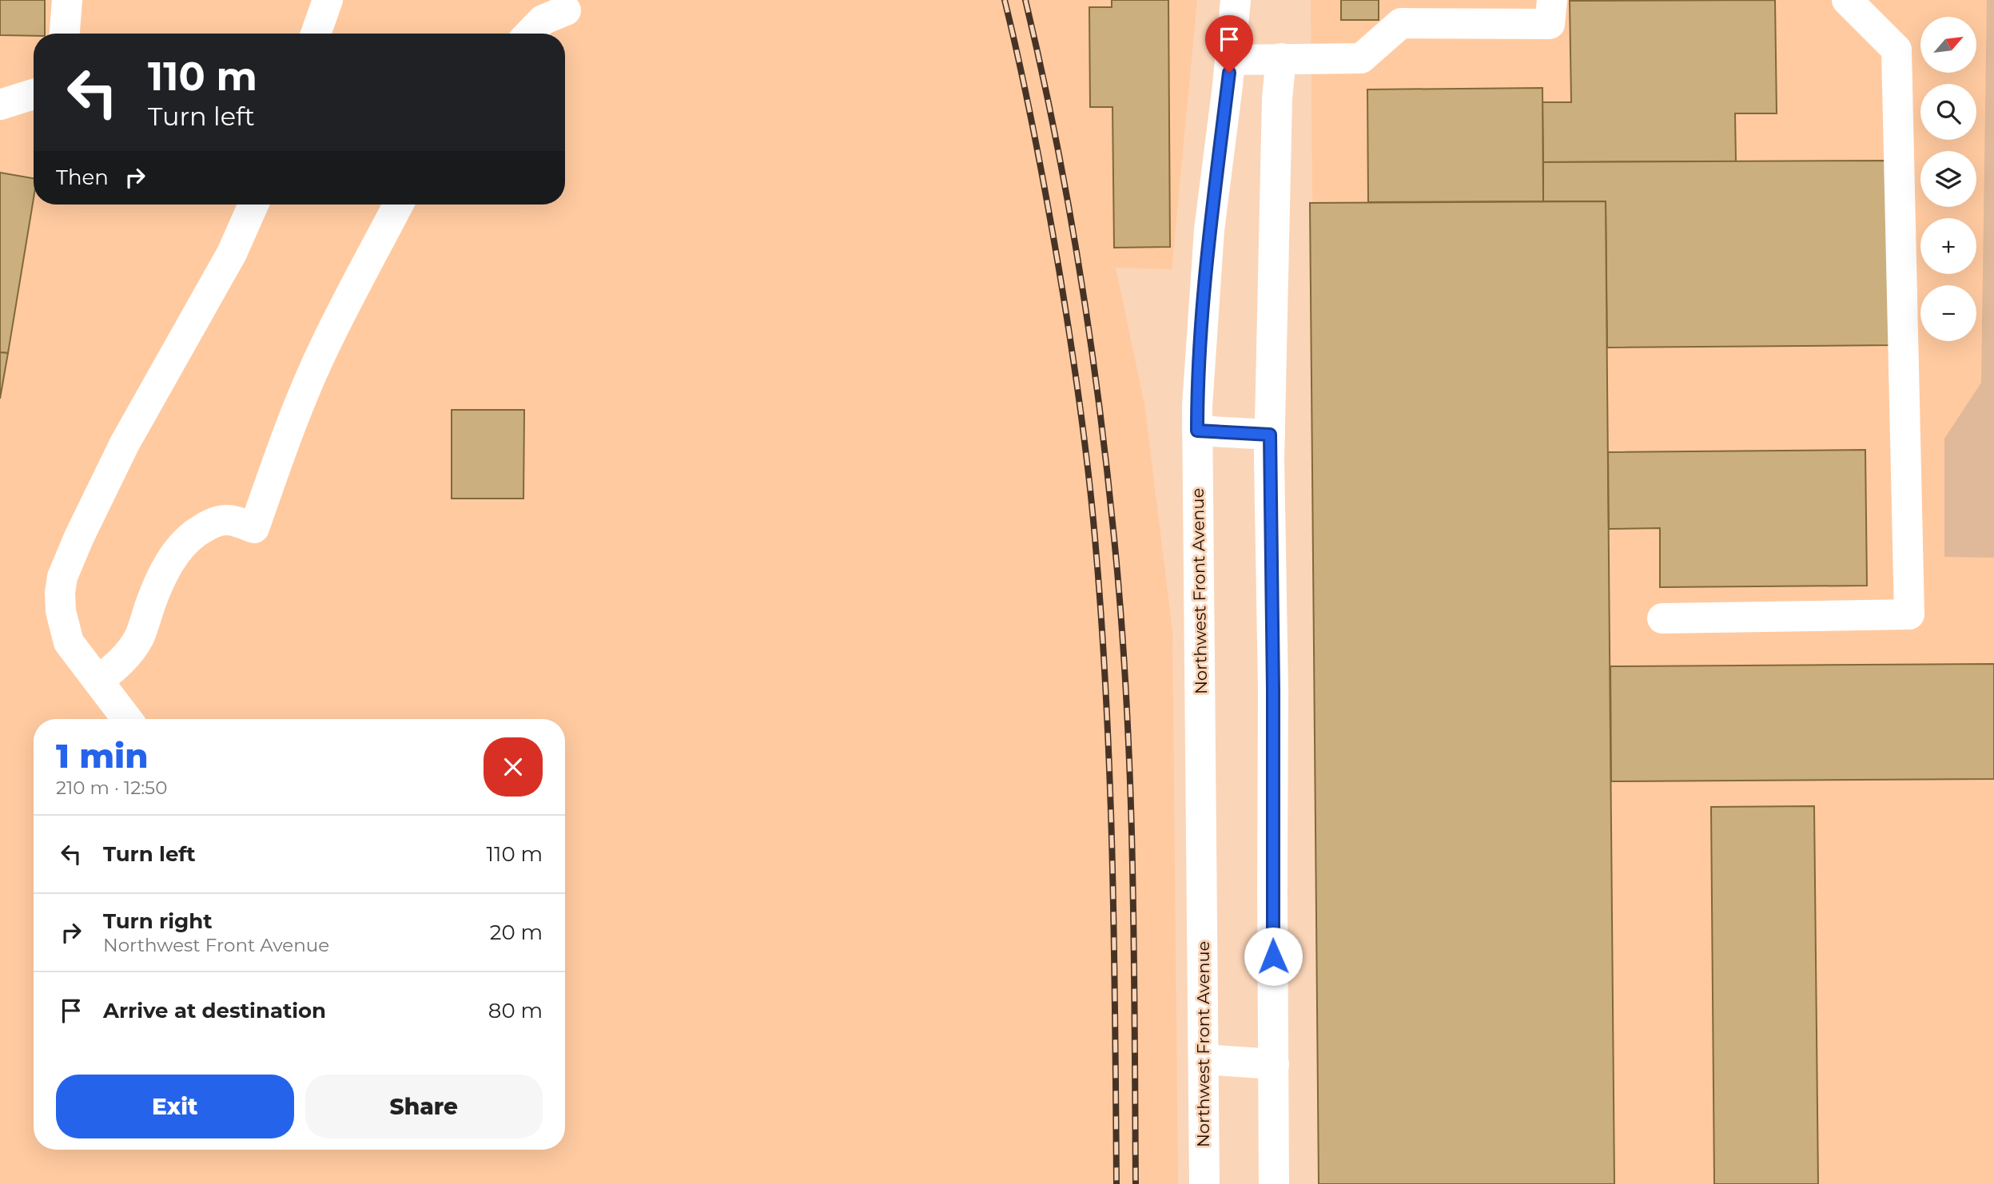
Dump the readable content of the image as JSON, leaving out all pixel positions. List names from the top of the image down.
{
  "streets": {
    "main road": ["Northwest Front Avenue"]
  },
  "north": "top right",
  "page": {
    "map_buttons": ["+", "−"],
    "turn": ["110 m", "Turn left"],
    "then": "Then",
    "heading": ["1 min", "210 m · 12:50"],
    "list": [
      {
        "name": "Turn left",
        "value": "110 m"
      },
      {
        "name": "Turn right",
        "note": "Northwest Front Avenue",
        "value": "20 m"
      },
      {
        "name": "Arrive at destination",
        "value": "80 m"
      }
    ],
    "buttons": ["Exit", "Share"]
  }
}
